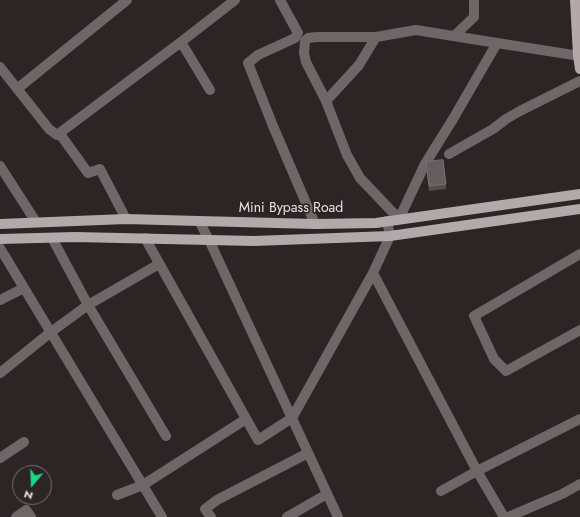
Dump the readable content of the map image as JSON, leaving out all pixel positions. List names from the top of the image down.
{
  "streets": {
    "main road": ["Mini Bypass Road"]
  },
  "north": "bottom"
}
